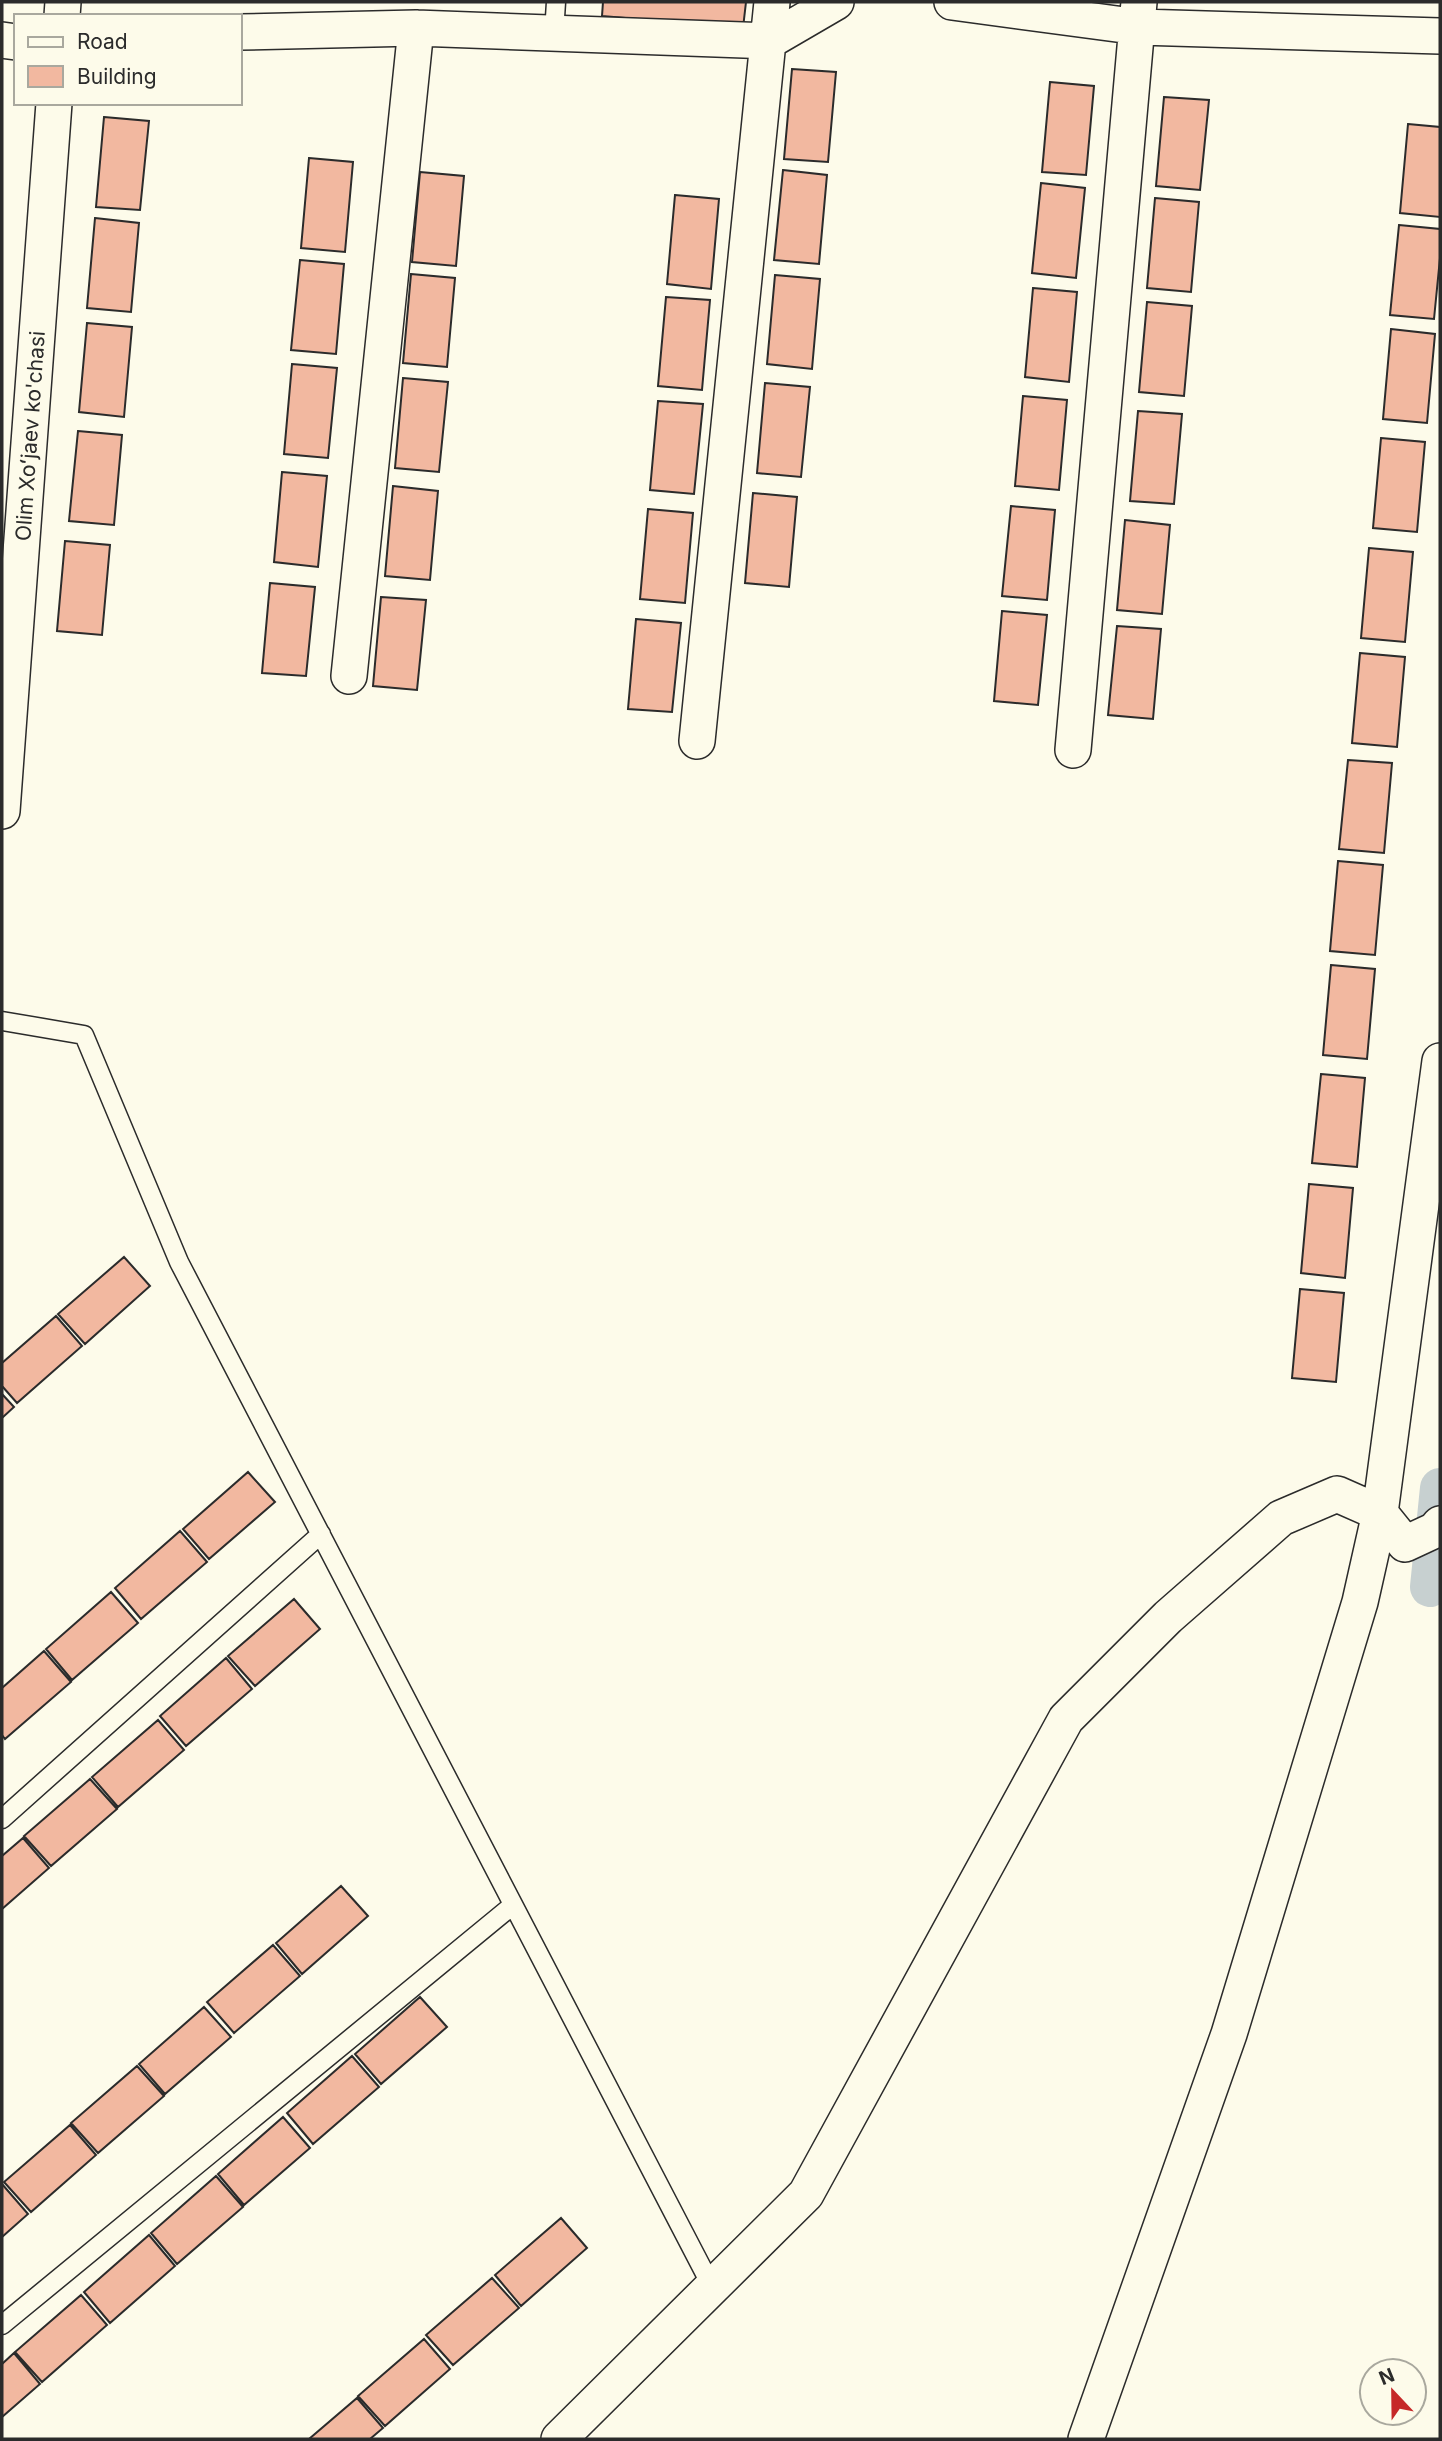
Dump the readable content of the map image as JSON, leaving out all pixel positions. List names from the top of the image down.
{
  "streets": {
    "street": ["Olim Xoʻjaev ko'chasi"]
  },
  "legend": ["Road", "Building"],
  "north": "top"
}
